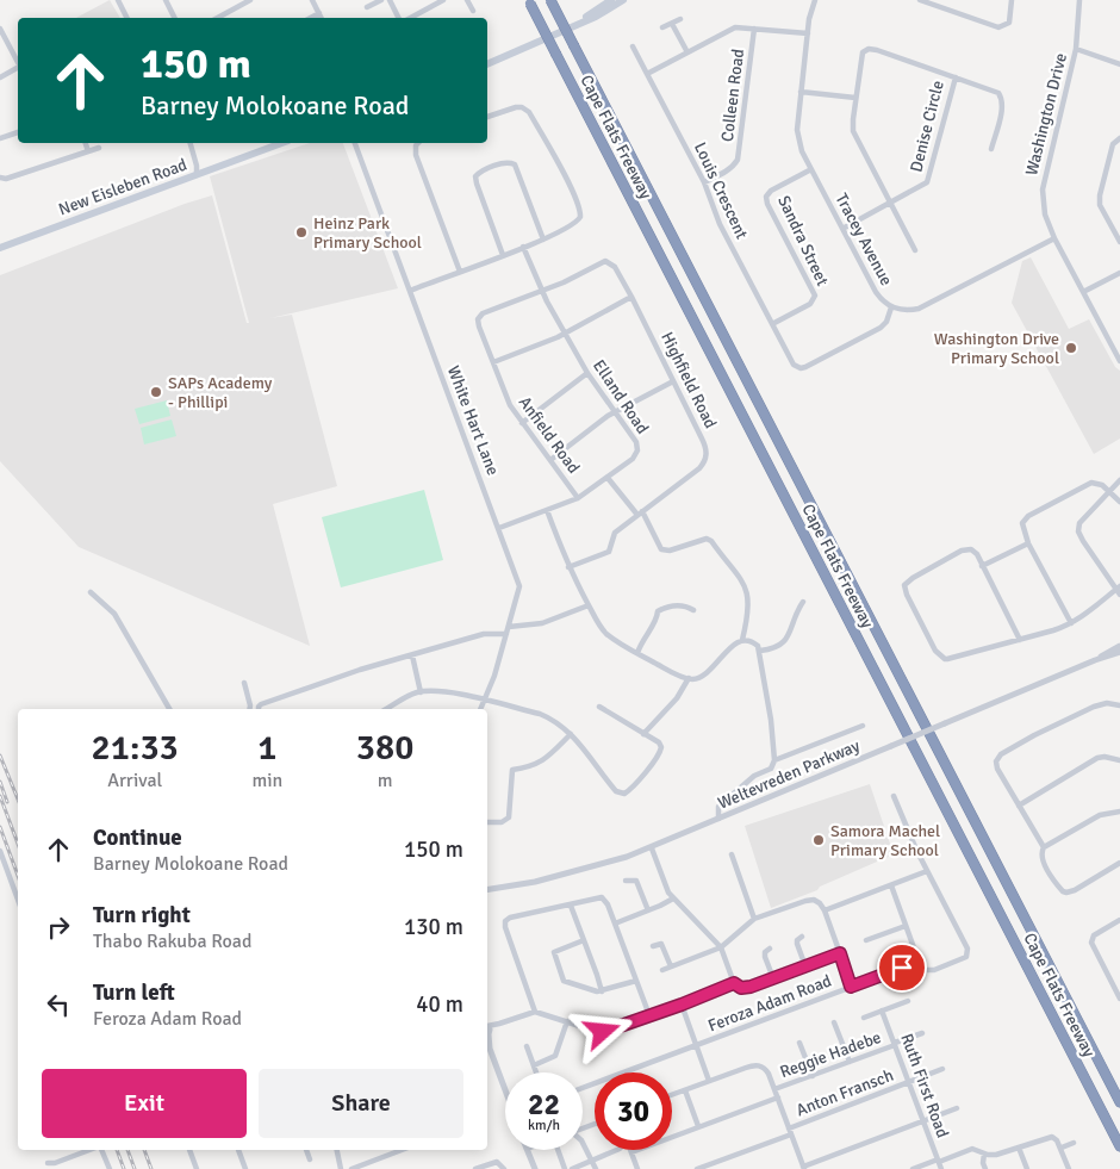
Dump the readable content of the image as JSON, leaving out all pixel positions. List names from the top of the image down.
{
  "streets": {
    "highway": ["Cape Flats Freeway"],
    "main road": ["New Eisleben Road"],
    "street": [
      "Colleen Road",
      "Washington Drive",
      "Denise Circle",
      "Louis Crescent",
      "Tracey Avenue",
      "Sandra Street",
      "Highfield Road",
      "Elland Road",
      "White Hart Lane",
      "Anfield Road",
      "Weltevreden Parkway",
      "Feroza Adam Road",
      "Reggie Hadebe",
      "Ruth First Road",
      "Anton Fransch"
    ]
  },
  "crossings": [
    ["Colleen Road", "Louis Crescent"],
    ["Washington Drive", "Tracey Avenue"],
    ["Louis Crescent", "Tracey Avenue"],
    ["Louis Crescent", "Sandra Street"],
    ["Tracey Avenue", "Sandra Street"],
    ["Highfield Road", "Elland Road"],
    ["Highfield Road", "Anfield Road"],
    ["Elland Road", "White Hart Lane"],
    ["Elland Road", "Anfield Road"],
    ["Reggie Hadebe", "Ruth First Road"],
    ["Ruth First Road", "Anton Fransch"]
  ],
  "places": [
    "Heinz Park Primary School",
    "Washington Drive Primary School",
    "SAPs Academy - Phillipi",
    "Samora Machel Primary School"
  ],
  "page": {
    "turn": ["150 m", "Barney Molokoane Road"],
    "eta": [
      "21:33",
      "Arrival",
      "1",
      "min",
      "380",
      "m"
    ],
    "list": [
      {
        "name": "Continue",
        "note": "Barney Molokoane Road",
        "value": "150 m"
      },
      {
        "name": "Turn right",
        "note": "Thabo Rakuba Road",
        "value": "130 m"
      },
      {
        "name": "Turn left",
        "note": "Feroza Adam Road",
        "value": "40 m"
      }
    ],
    "buttons": ["Exit", "Share"],
    "speed": "22 km/h",
    "limit": "30"
  }
}
